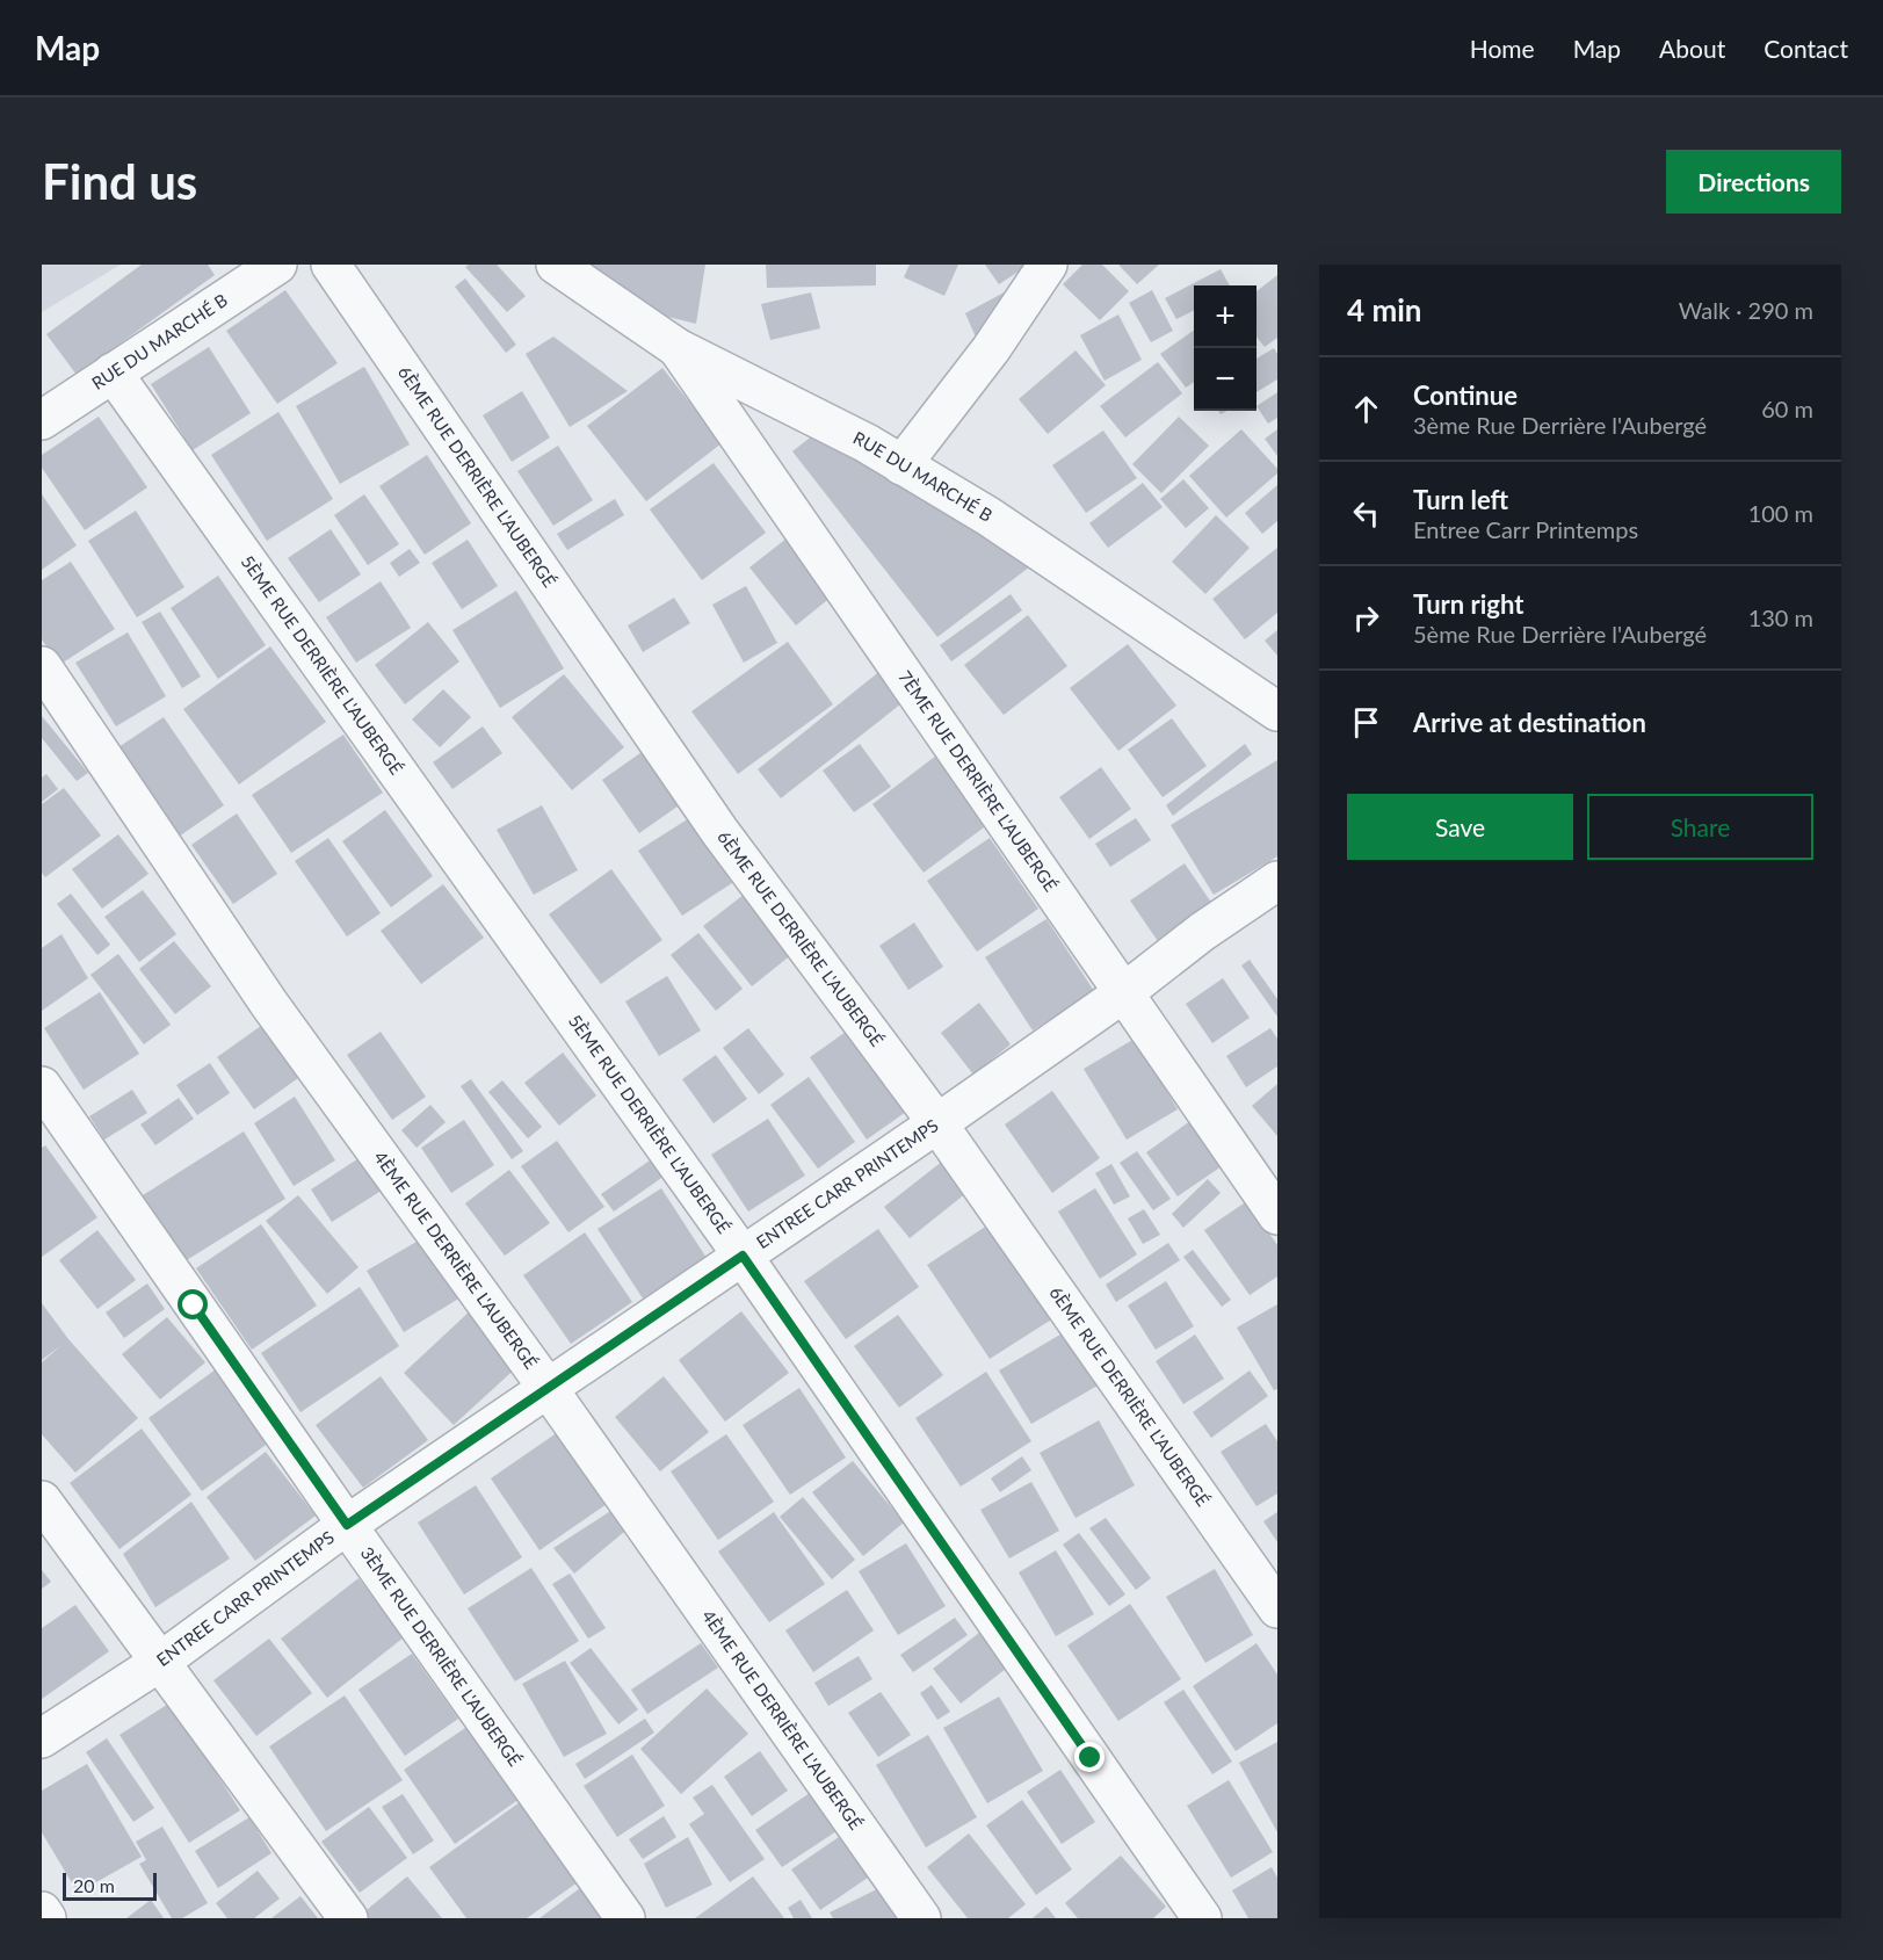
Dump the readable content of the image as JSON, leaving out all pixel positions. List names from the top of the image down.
{
  "streets": {
    "street": [
      "RUE DU MARCHÉ B",
      "6ÈME RUE DERRIÈRE L'AUBERGÉ",
      "5ÈME RUE DERRIÈRE L'AUBERGÉ",
      "7ÈME RUE DERRIÈRE L'AUBERGÉ",
      "ENTREE CARR PRINTEMPS",
      "4ÈME RUE DERRIÈRE L'AUBERGÉ",
      "3ÈME RUE DERRIÈRE L'AUBERGÉ"
    ]
  },
  "crossings": [
    ["RUE DU MARCHÉ B", "5ÈME RUE DERRIÈRE L'AUBERGÉ"],
    ["RUE DU MARCHÉ B", "7ÈME RUE DERRIÈRE L'AUBERGÉ"],
    ["6ÈME RUE DERRIÈRE L'AUBERGÉ", "ENTREE CARR PRINTEMPS"],
    ["5ÈME RUE DERRIÈRE L'AUBERGÉ", "ENTREE CARR PRINTEMPS"],
    ["7ÈME RUE DERRIÈRE L'AUBERGÉ", "ENTREE CARR PRINTEMPS"],
    ["ENTREE CARR PRINTEMPS", "4ÈME RUE DERRIÈRE L'AUBERGÉ"],
    ["ENTREE CARR PRINTEMPS", "3ÈME RUE DERRIÈRE L'AUBERGÉ"]
  ],
  "scale_bar": "20 m",
  "page": {
    "header": "Map",
    "nav": [
      "Home",
      "Map",
      "About",
      "Contact"
    ],
    "buttons": [
      "Directions",
      ["Save", "Share"]
    ],
    "title": "Find us",
    "heading": ["4 min", "Walk · 290 m"],
    "map_buttons": ["+", "−"],
    "list": [
      ["Continue", "3ème Rue Derrière l'Aubergé", "60 m"],
      ["Turn left", "Entree Carr Printemps", "100 m"],
      ["Turn right", "5ème Rue Derrière l'Aubergé", "130 m"],
      "Arrive at destination"
    ],
    "scale": "20 m"
  }
}
